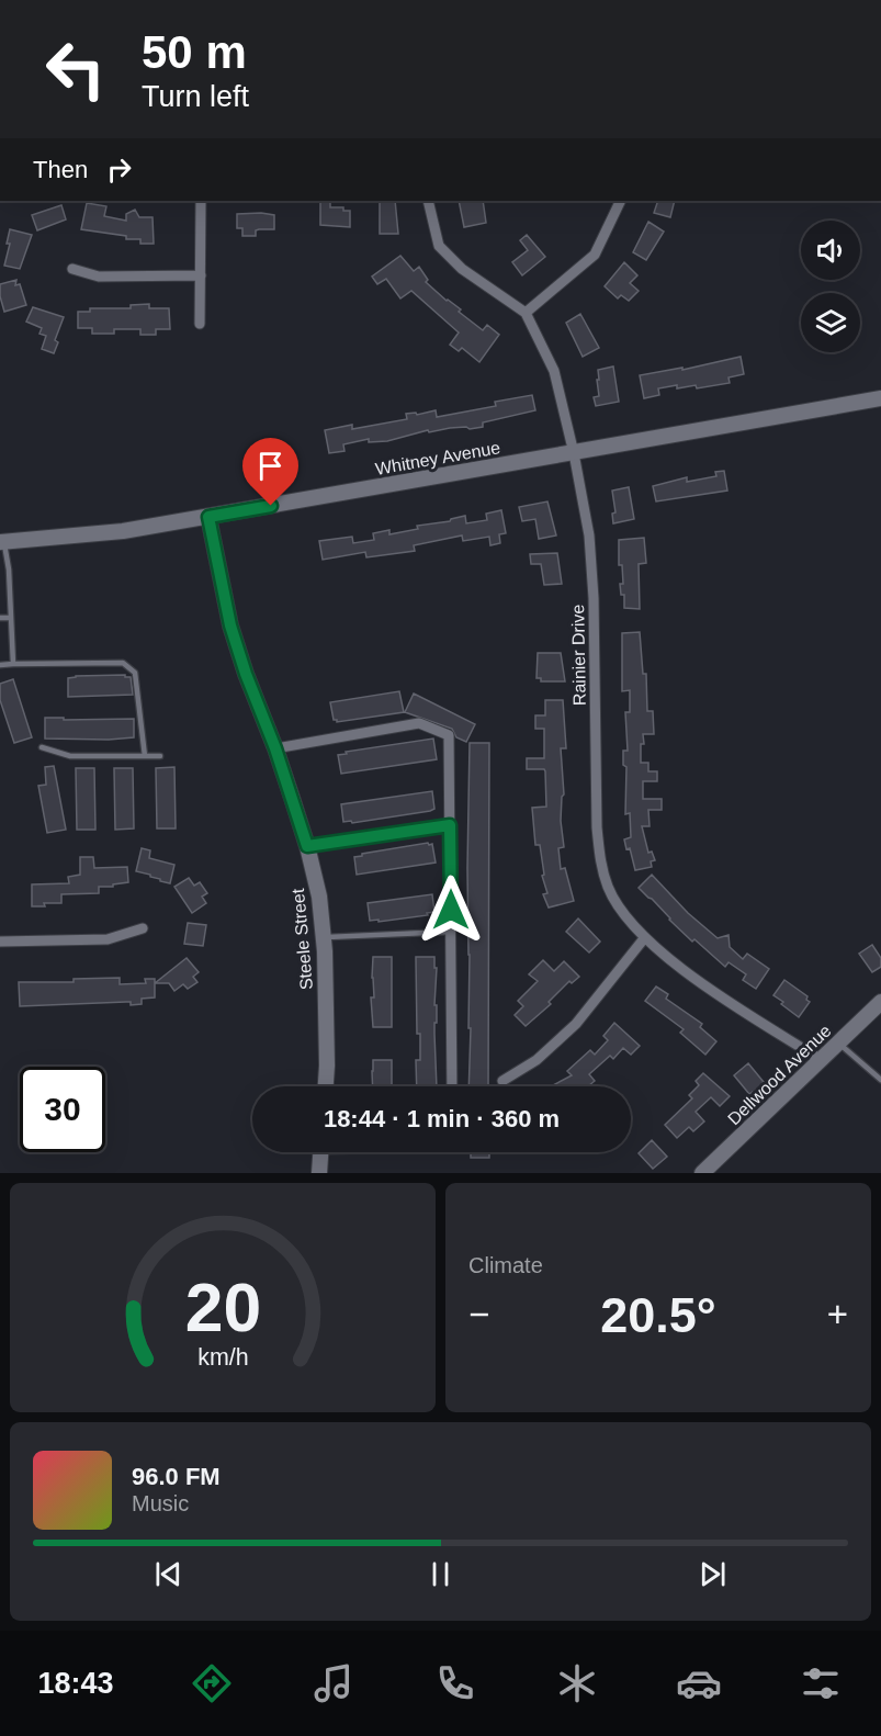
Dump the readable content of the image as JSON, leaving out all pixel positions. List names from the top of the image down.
{
  "streets": {
    "main road": ["Whitney Avenue", "Steele Street", "Dellwood Avenue"],
    "street": ["Rainier Drive"]
  },
  "crossings": [
    ["Whitney Avenue", "Rainier Drive"],
    ["Whitney Avenue", "Steele Street"],
    ["Rainier Drive", "Dellwood Avenue"]
  ],
  "page": {
    "turn": ["50 m", "Turn left"],
    "then": "Then",
    "limit": "30",
    "trip": "18:44 · 1 min · 360 m",
    "tile": "Climate",
    "heat": ["−", "20.5°", "+"],
    "song": ["96.0 FM", "Music"],
    "tabs": "18:43",
    "gauge": ["20", "km/h"]
  }
}
